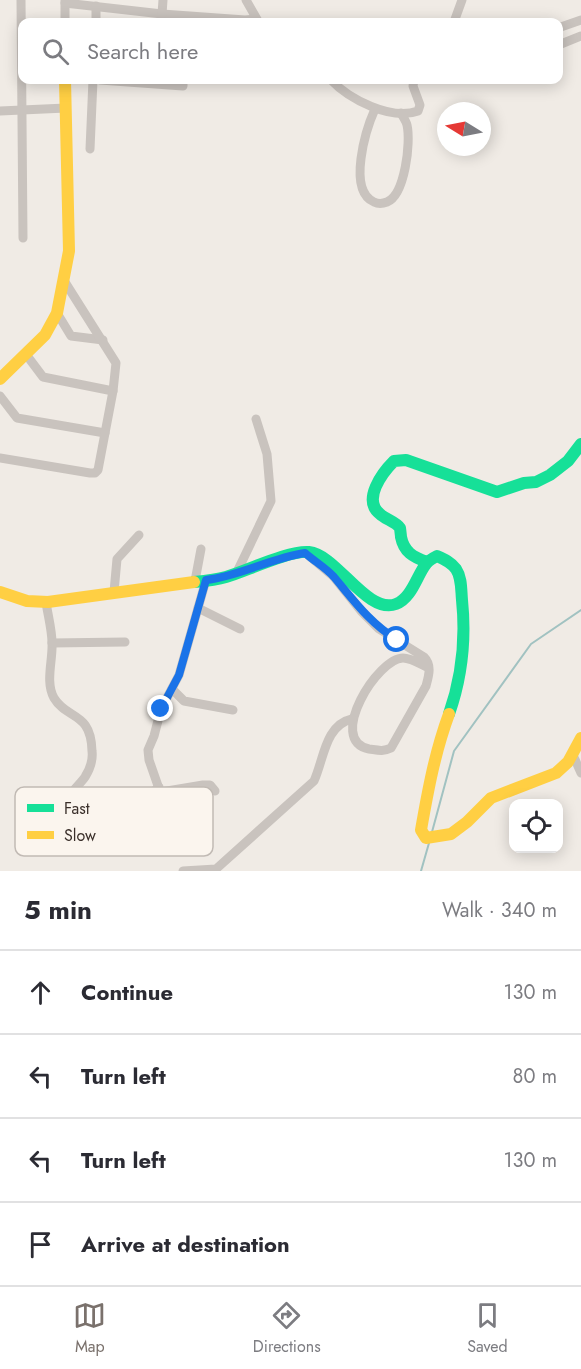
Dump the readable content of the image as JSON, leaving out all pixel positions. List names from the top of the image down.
{
  "legend": ["Fast", "Slow"],
  "north": "left",
  "page": {
    "search": "Search here",
    "heading": ["5 min", "Walk · 340 m"],
    "list": [
      ["Continue", "130 m"],
      ["Turn left", "80 m"],
      ["Turn left", "130 m"],
      "Arrive at destination"
    ],
    "nav": ["Map", "Directions", "Saved"]
  }
}
